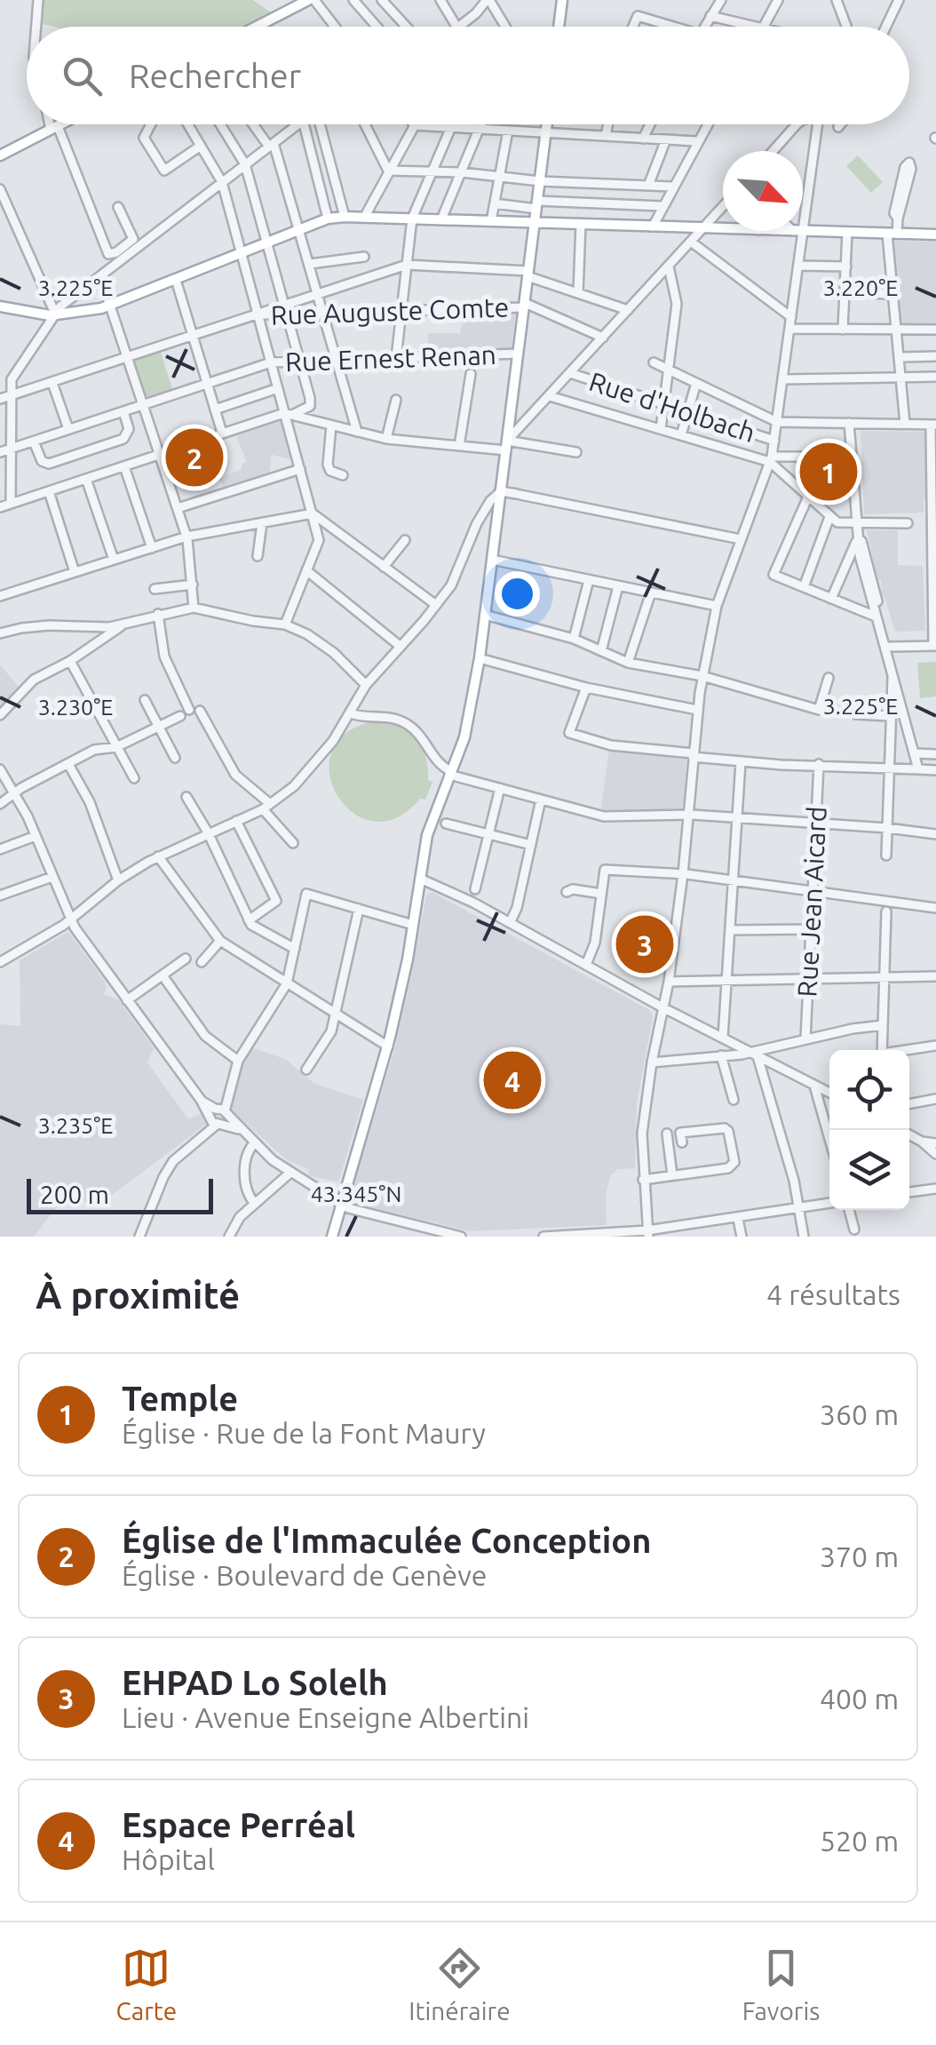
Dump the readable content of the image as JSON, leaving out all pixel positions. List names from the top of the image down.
{
  "streets": {
    "street": [
      "Rue Auguste Comte",
      "Rue Ernest Renan",
      "Rue d'Holbach",
      "Rue Jean Aicard"
    ]
  },
  "scale_bar": "200 m",
  "north": "bottom right",
  "page": {
    "search": "Rechercher",
    "pins": [
      "2",
      "1",
      "3",
      "4"
    ],
    "scale": "200 m",
    "heading": ["À proximité", "4 résultats"],
    "list": [
      {
        "mark": "1",
        "name": "Temple",
        "note": "Église · Rue de la Font Maury",
        "value": "360 m"
      },
      {
        "mark": "2",
        "name": "Église de l'Immaculée Conception",
        "note": "Église · Boulevard de Genève",
        "value": "370 m"
      },
      {
        "mark": "3",
        "name": "EHPAD Lo Solelh",
        "note": "Lieu · Avenue Enseigne Albertini",
        "value": "400 m"
      },
      {
        "mark": "4",
        "name": "Espace Perréal",
        "note": "Hôpital",
        "value": "520 m"
      }
    ],
    "nav": ["Carte", "Itinéraire", "Favoris"]
  },
  "coordinates": [
    "3.220°E",
    "3.225°E",
    "3.230°E",
    "3.235°E",
    "43.345°N"
  ]
}
